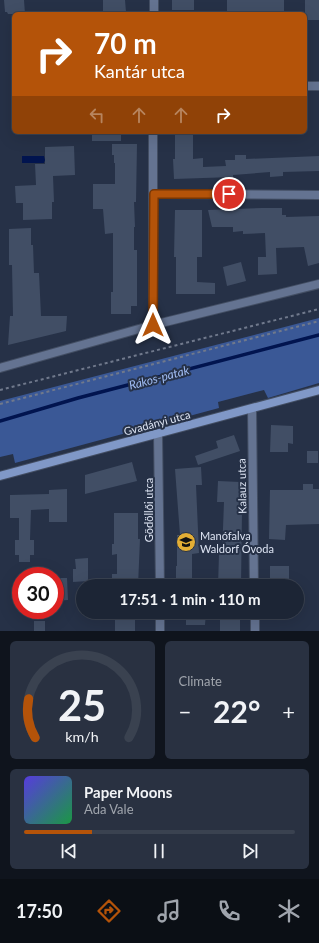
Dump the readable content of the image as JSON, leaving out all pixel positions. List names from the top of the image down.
{
  "streets": {
    "street": ["Gvadányi utca", "Kalauz utca", "Gödöllői utca"]
  },
  "crossings": [
    ["Gvadányi utca", "Kalauz utca"],
    ["Gvadányi utca", "Gödöllői utca"]
  ],
  "water": ["Rákos-patak"],
  "places": {
    "school or university": ["Manófalva Waldorf Óvoda"]
  },
  "page": {
    "turn": ["70 m", "Kantár utca"],
    "limit": "30",
    "trip": "17:51 · 1 min · 110 m",
    "tile": "Climate",
    "heat": ["−", "22°", "+"],
    "song": ["Paper Moons", "Ada Vale"],
    "tabs": "17:50",
    "gauge": ["25", "km/h"]
  }
}
